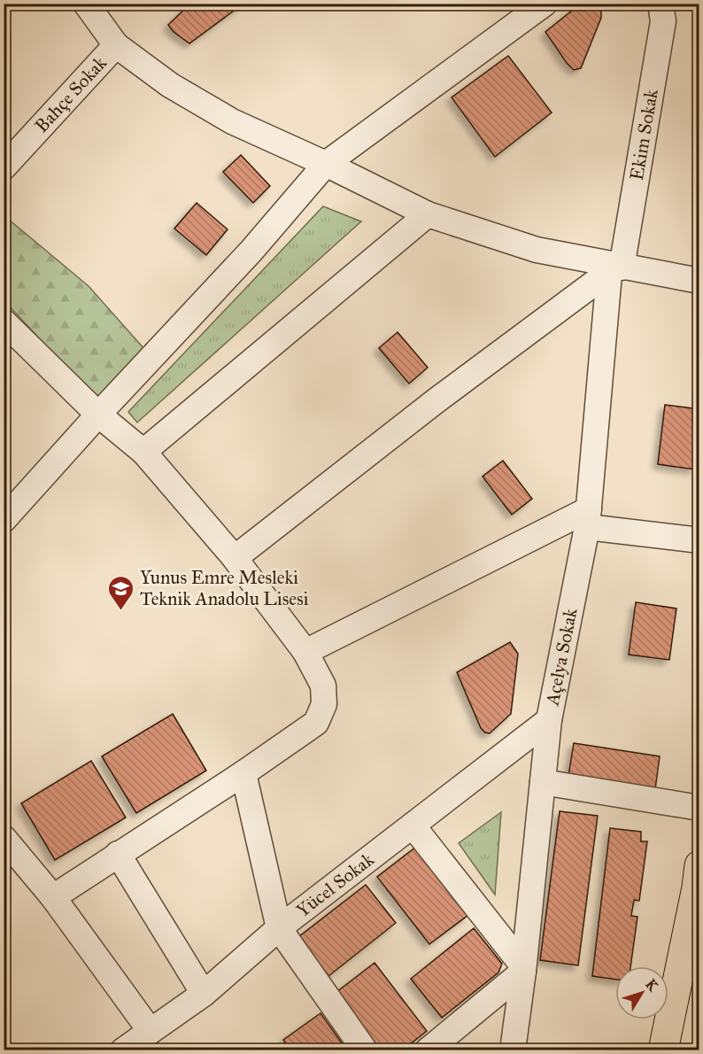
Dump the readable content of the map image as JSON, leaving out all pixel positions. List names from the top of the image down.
{
  "streets": {
    "street": [
      "Bahçe Sokak",
      "Ekim Sokak",
      "Açelya Sokak",
      "Yücel Sokak"
    ]
  },
  "crossings": [
    ["Ekim Sokak", "Açelya Sokak"],
    ["Açelya Sokak", "Yücel Sokak"]
  ],
  "places": {
    "school or university": ["Yunus Emre Mesleki Teknik Anadolu Lisesi"]
  },
  "north": "top right"
}
